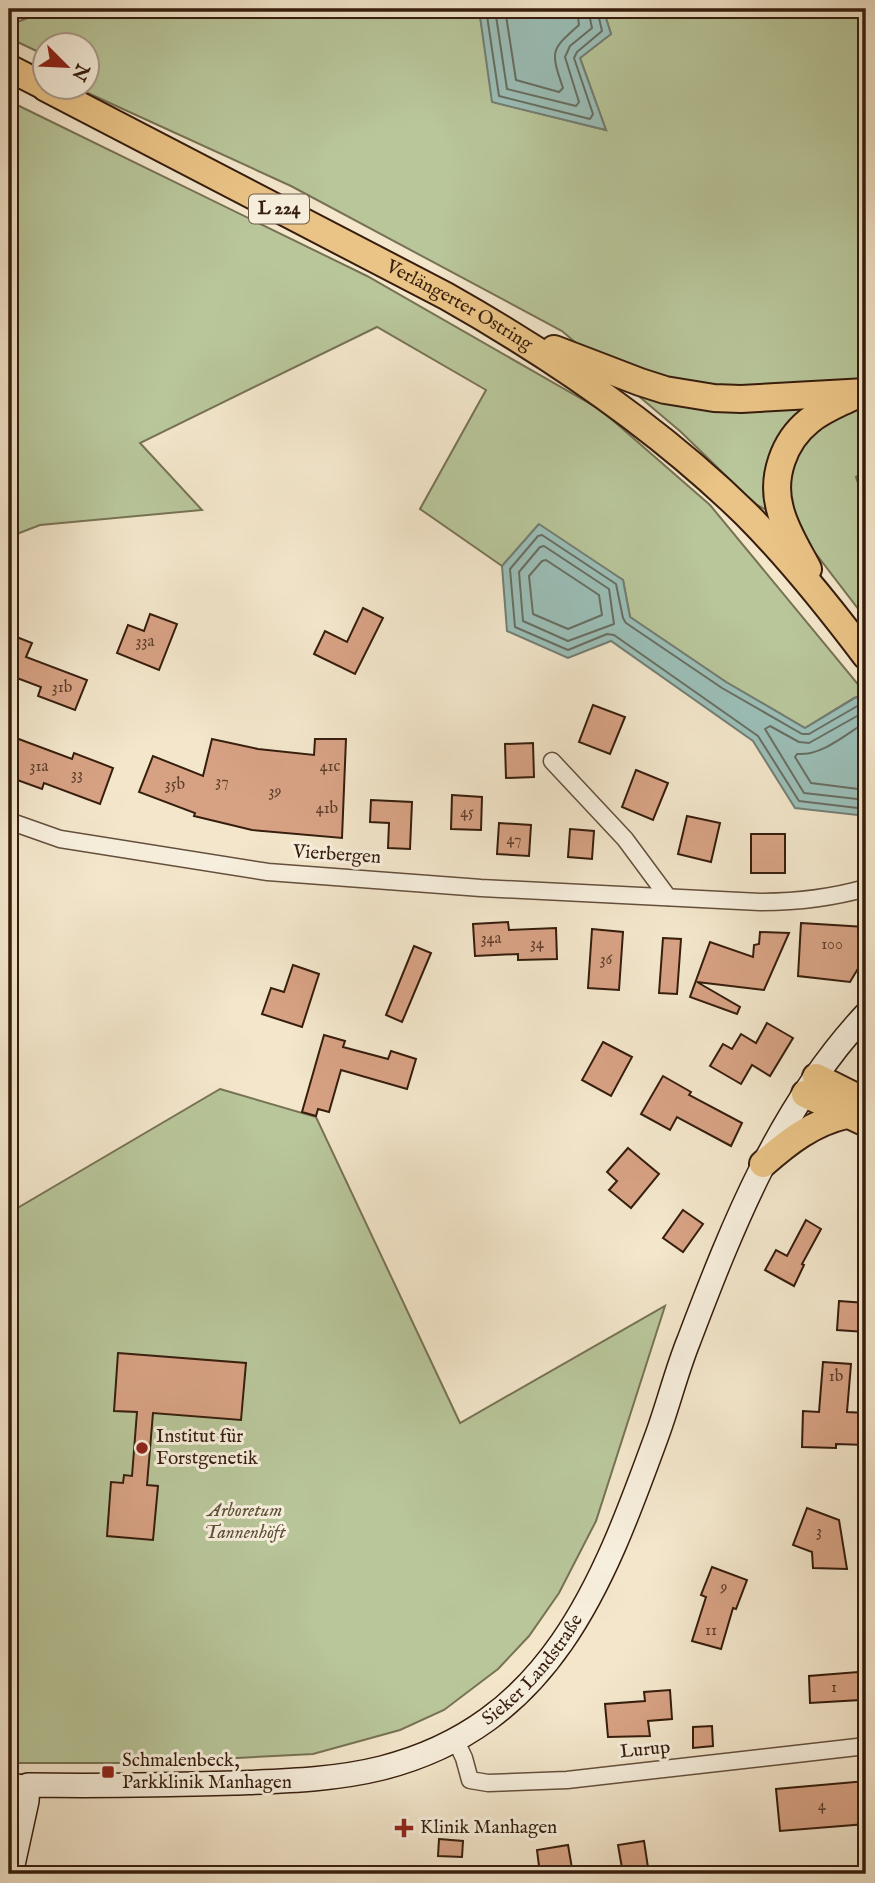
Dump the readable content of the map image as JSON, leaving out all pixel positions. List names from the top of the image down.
{
  "streets": {
    "main road": ["L 224", "Verlängerter Ostring", "Sieker Landstraße"],
    "street": ["Vierbergen", "Lurup"]
  },
  "crossings": [
    ["L 224", "Verlängerter Ostring"],
    ["Sieker Landstraße", "Lurup"]
  ],
  "parks": ["Arboretum Tannenhöft"],
  "places": {
    "other": ["Institut für Forstgenetik"],
    "transit": ["Schmalenbeck, Parkklinik Manhagen"],
    "health": ["Klinik Manhagen"]
  },
  "house_numbers": [
    "33a",
    "31b",
    "31a",
    "41c",
    "33",
    "37",
    "35b",
    "39",
    "41b",
    "45",
    "47",
    "34a",
    "34",
    "100",
    "36",
    "1b",
    "3",
    "9",
    "11",
    "1",
    "4"
  ],
  "north": "bottom right"
}
